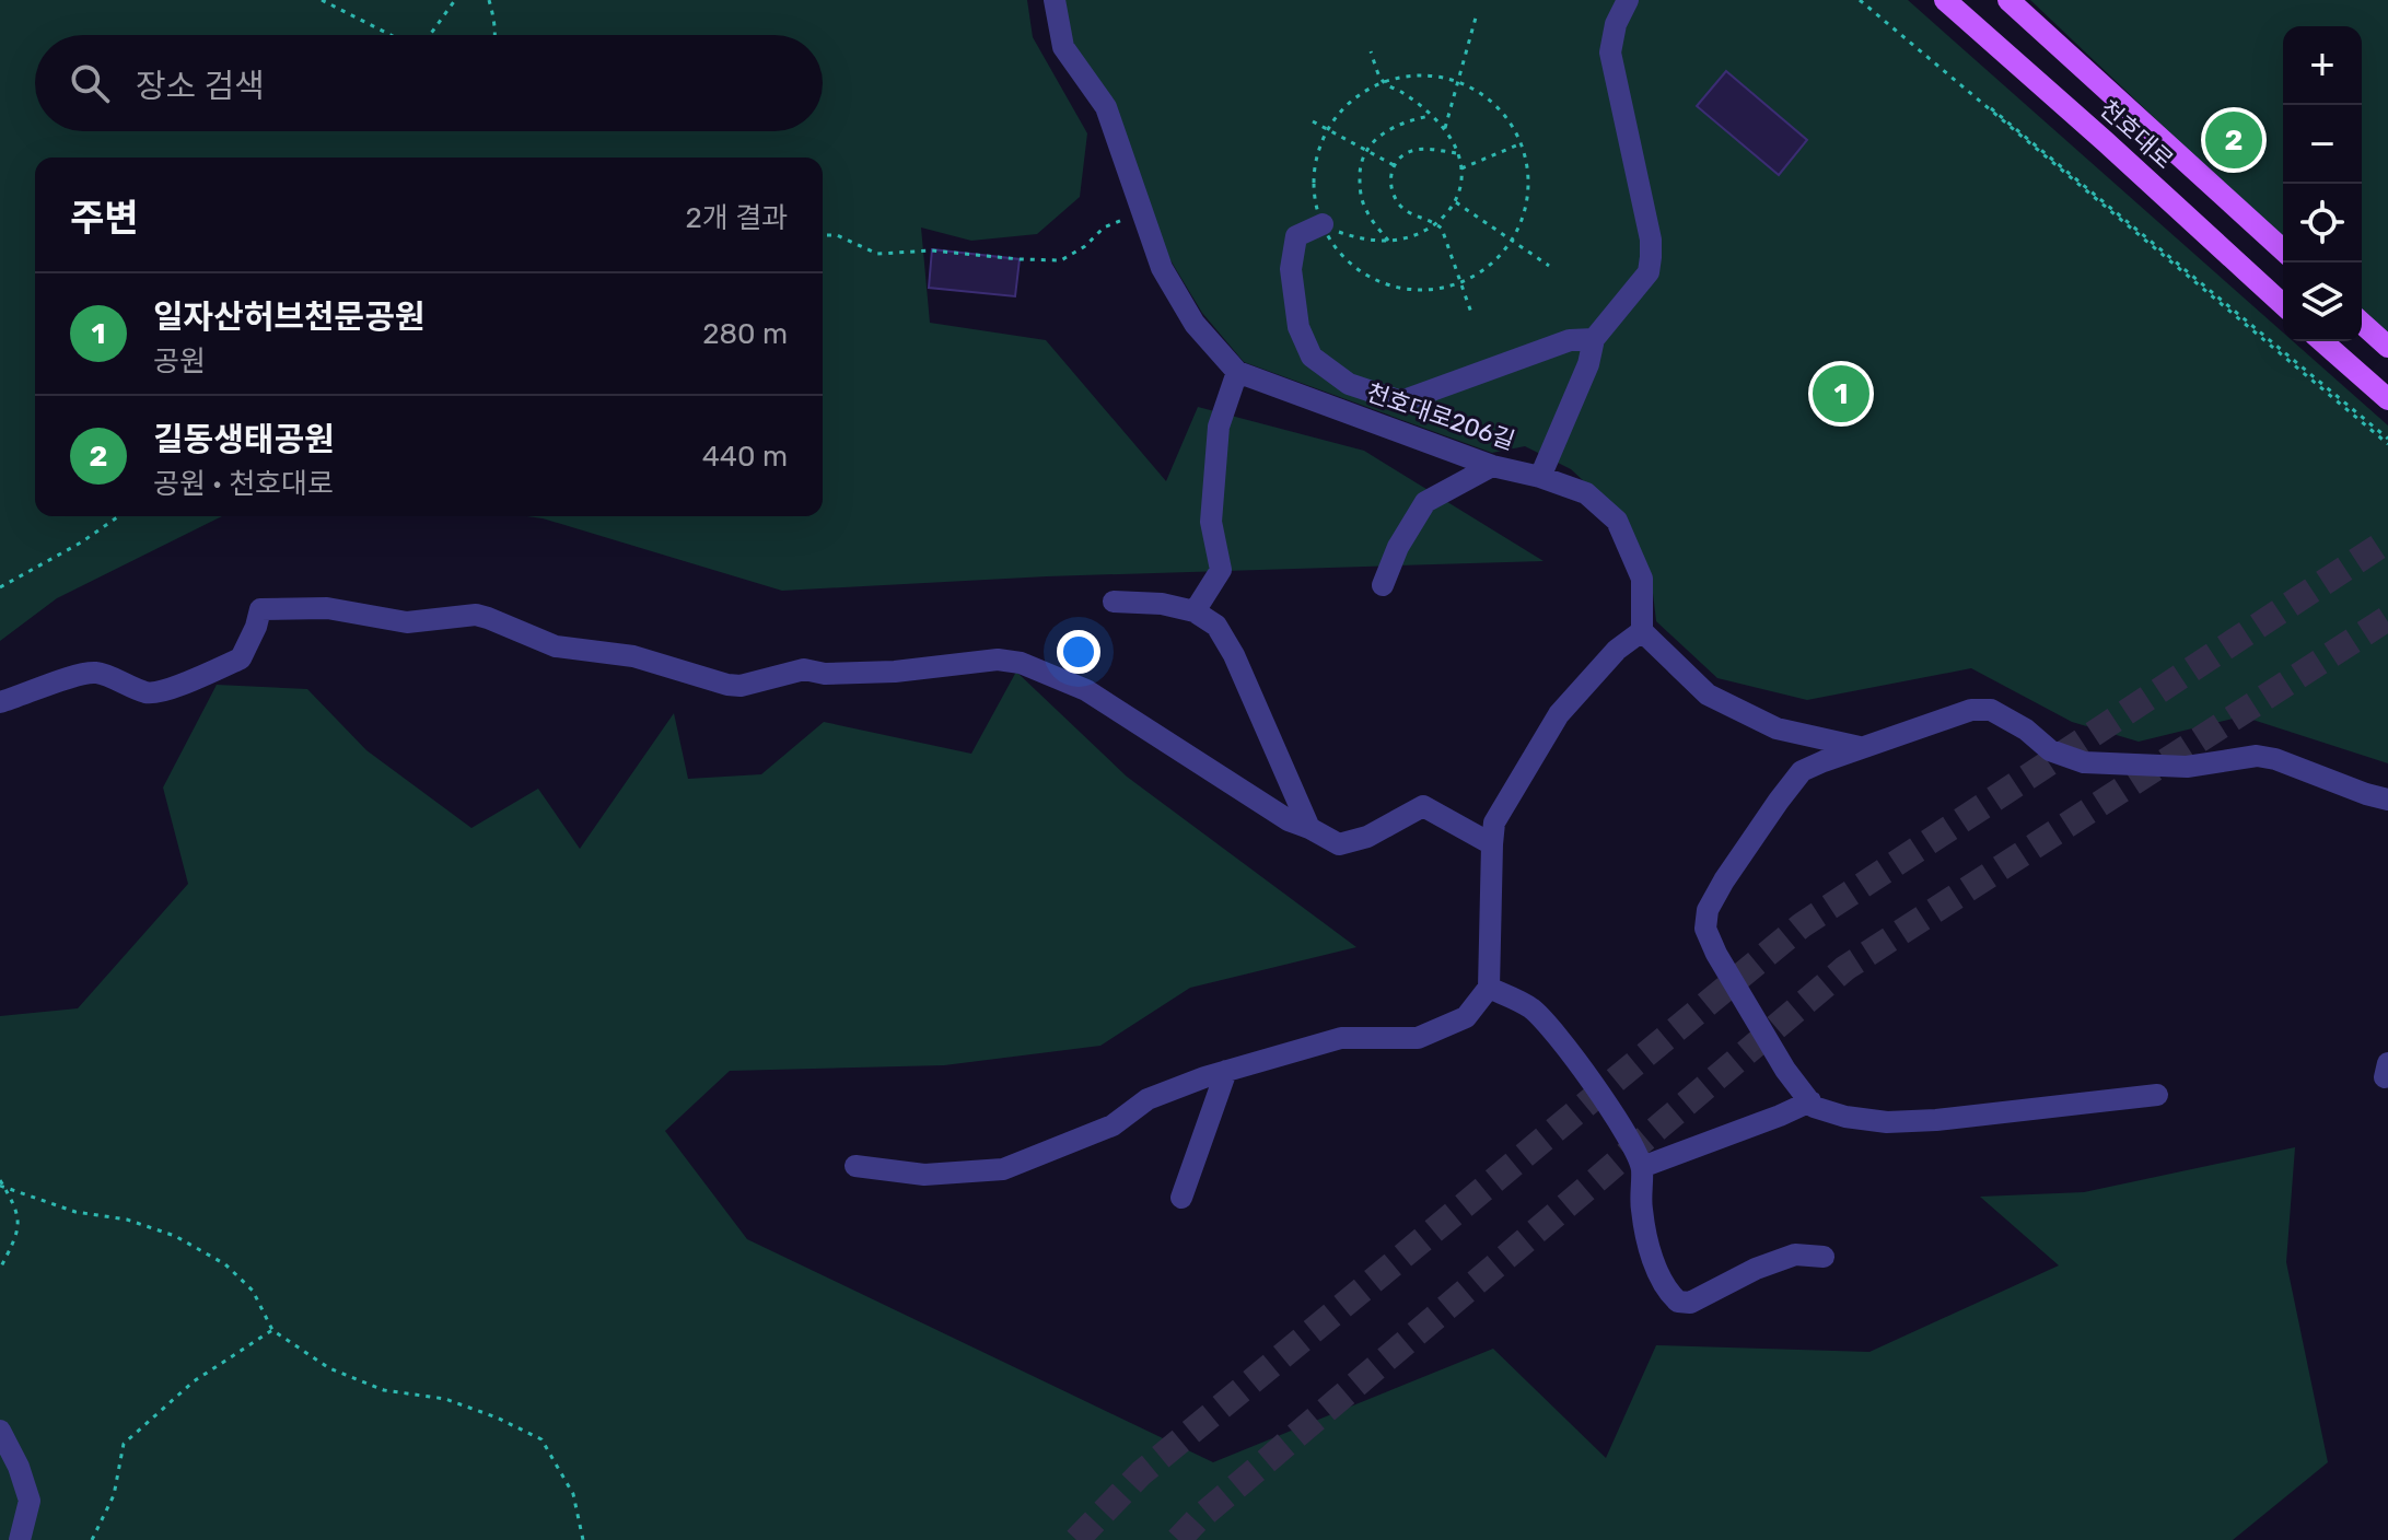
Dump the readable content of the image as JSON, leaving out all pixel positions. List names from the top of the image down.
{
  "streets": {
    "main road": ["천호대로"],
    "street": ["천호대로206길"]
  },
  "page": {
    "map_buttons": ["+", "−"],
    "search": "장소 검색",
    "pins": ["2", "1"],
    "heading": ["주변", "2개 결과"],
    "list": [
      {
        "mark": "1",
        "name": "일자산허브천문공원",
        "note": "공원",
        "value": "280 m"
      },
      {
        "mark": "2",
        "name": "길동생태공원",
        "note": "공원 · 천호대로",
        "value": "440 m"
      }
    ]
  }
}
